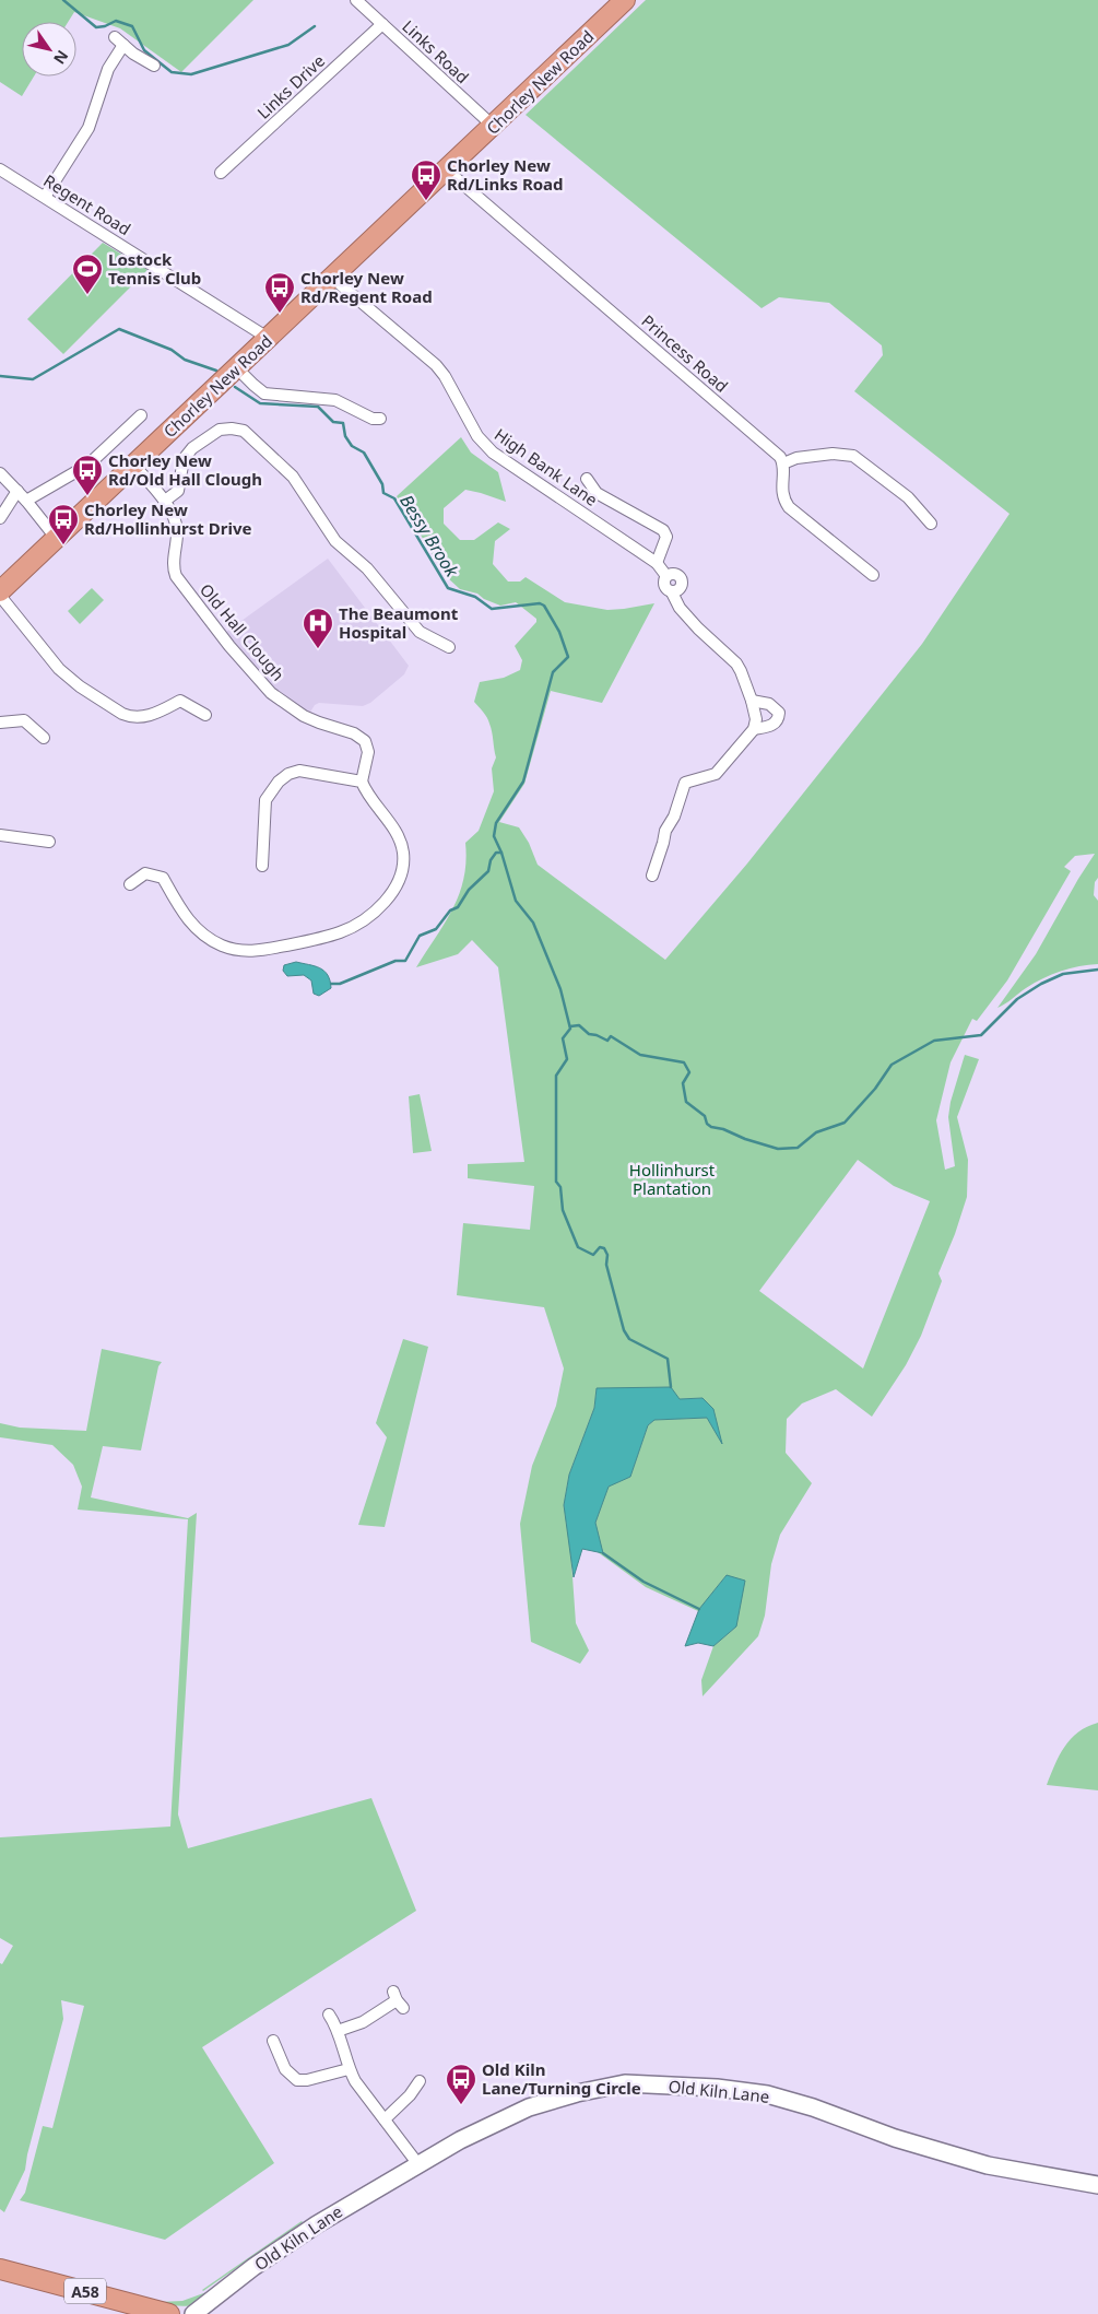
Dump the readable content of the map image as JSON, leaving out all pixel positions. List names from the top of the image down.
{
  "streets": {
    "highway": ["Chorley New Road", "A58"],
    "main road": ["Old Kiln Lane"],
    "street": [
      "Links Road",
      "Links Drive",
      "Regent Road",
      "Princess Road",
      "High Bank Lane",
      "Old Hall Clough"
    ]
  },
  "crossings": [
    ["Links Road", "Chorley New Road"],
    ["Links Road", "Links Drive"],
    ["Chorley New Road", "Regent Road"],
    ["Chorley New Road", "Princess Road"],
    ["Chorley New Road", "High Bank Lane"],
    ["Chorley New Road", "Old Hall Clough"]
  ],
  "water": ["Bessy Brook"],
  "parks": ["Hollinhurst Plantation"],
  "places": {
    "bus stop": [
      "Chorley New Rd/Links Road",
      "Chorley New Rd/Regent Road",
      "Chorley New Rd/Old Hall Clough",
      "Chorley New Rd/Hollinhurst Drive",
      "Old Kiln Lane/Turning Circle"
    ],
    "sports": ["Lostock Tennis Club"],
    "hospital": ["The Beaumont Hospital"]
  },
  "north": "bottom right"
}
